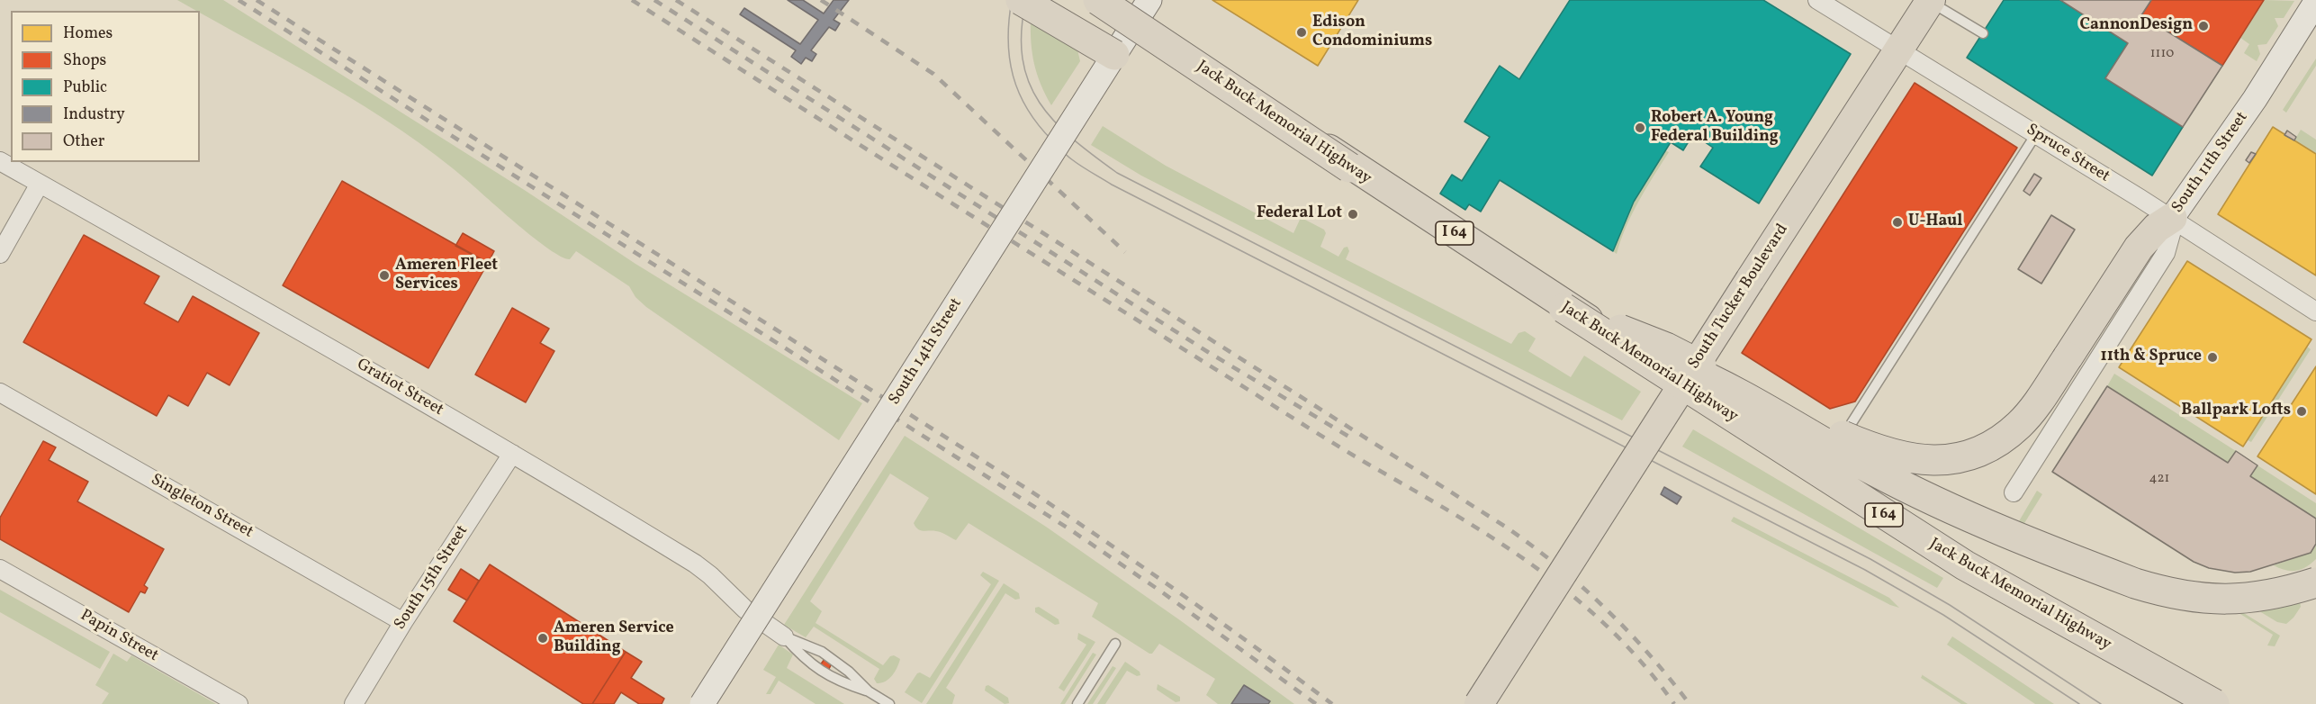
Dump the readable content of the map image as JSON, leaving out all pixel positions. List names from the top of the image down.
{
  "streets": {
    "highway": ["Jack Buck Memorial Highway", "I 64"],
    "main road": ["South 11th Street", "South Tucker Boulevard", "South 14th Street"],
    "street": [
      "Spruce Street",
      "Gratiot Street",
      "Singleton Street",
      "South 15th Street",
      "Papin Street"
    ]
  },
  "crossings": [
    ["Spruce Street", "South 11th Street"],
    ["Spruce Street", "South Tucker Boulevard"],
    ["Gratiot Street", "South 15th Street"],
    ["Singleton Street", "South 15th Street"]
  ],
  "places": [
    "CannonDesign",
    "Edison Condominiums",
    "Robert A. Young Federal Building",
    "Federal Lot",
    "U-Haul",
    "Ameren Fleet Services",
    "11th & Spruce",
    "Ballpark Lofts",
    "Ameren Service Building"
  ],
  "house_numbers": ["1110", "421"],
  "legend": [
    "Homes",
    "Shops",
    "Public",
    "Industry",
    "Other"
  ]
}
